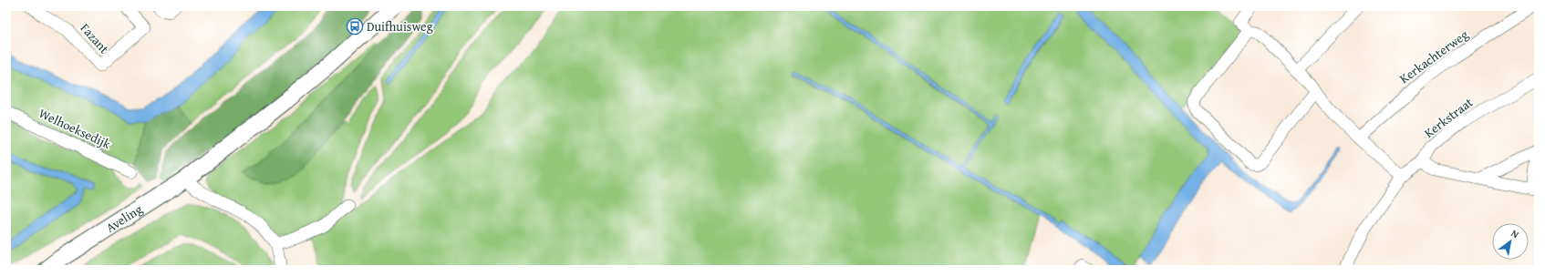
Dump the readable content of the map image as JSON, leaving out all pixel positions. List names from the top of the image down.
{
  "streets": {
    "main road": ["Aveling"],
    "street": [
      "Fazant",
      "Kerkachterweg",
      "Kerkstraat",
      "Welhoeksedijk"
    ]
  },
  "places": {
    "bus stop": ["Duifhuisweg"]
  },
  "north": "top right"
}
